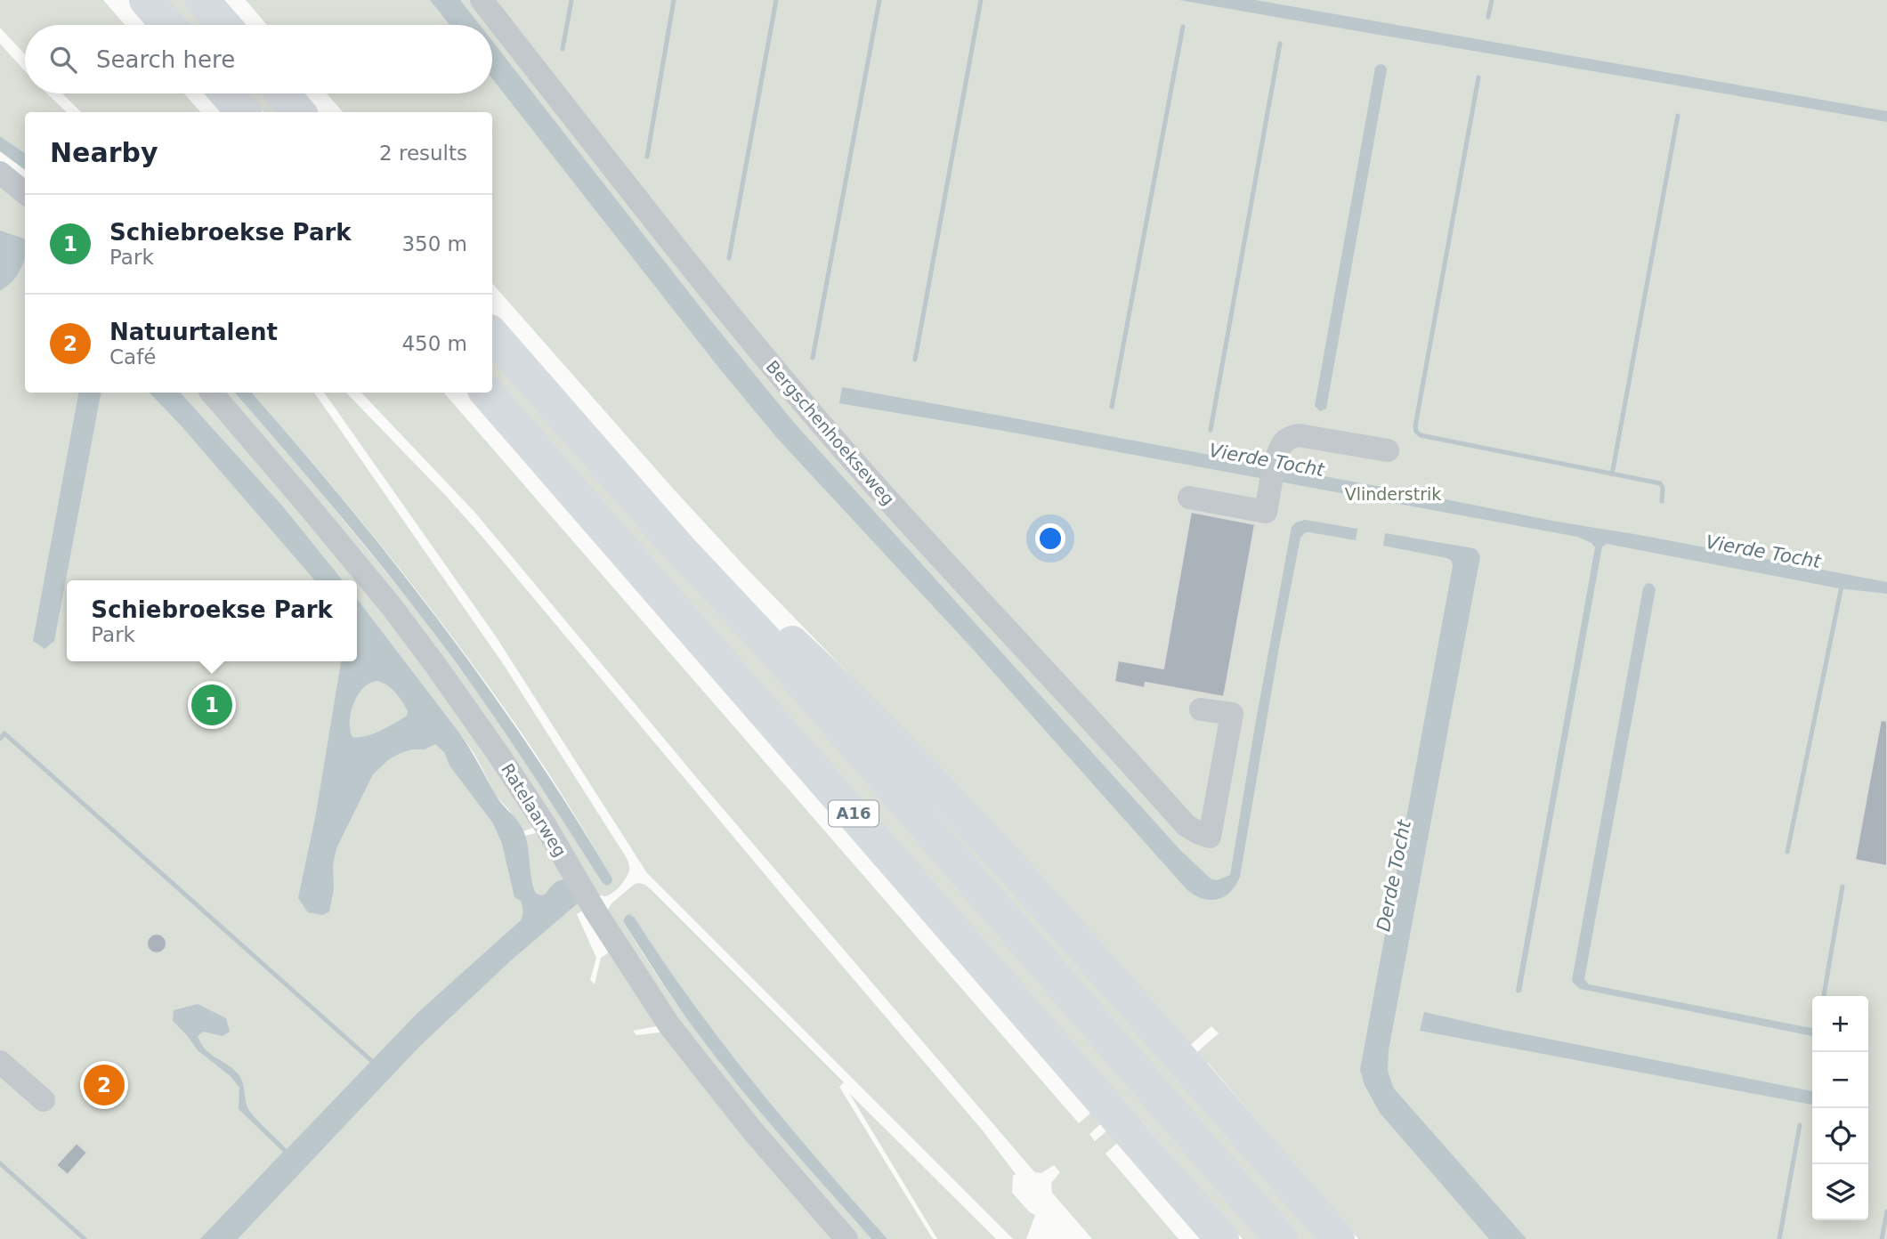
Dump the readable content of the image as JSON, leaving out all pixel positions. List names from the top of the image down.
{
  "streets": {
    "highway": ["A16"],
    "street": ["Bergschenhoekseweg", "Ratelaarweg"]
  },
  "water": ["Vierde Tocht", "Derde Tocht"],
  "parks": ["Vlinderstrik"],
  "page": {
    "search": "Search here",
    "heading": ["Nearby", "2 results"],
    "list": [
      {
        "mark": "1",
        "name": "Schiebroekse Park",
        "note": "Park",
        "value": "350 m"
      },
      {
        "mark": "2",
        "name": "Natuurtalent",
        "note": "Café",
        "value": "450 m"
      }
    ],
    "popup": ["Schiebroekse Park", "Park"],
    "pins": ["1", "2"],
    "map_buttons": ["+", "−"]
  }
}
